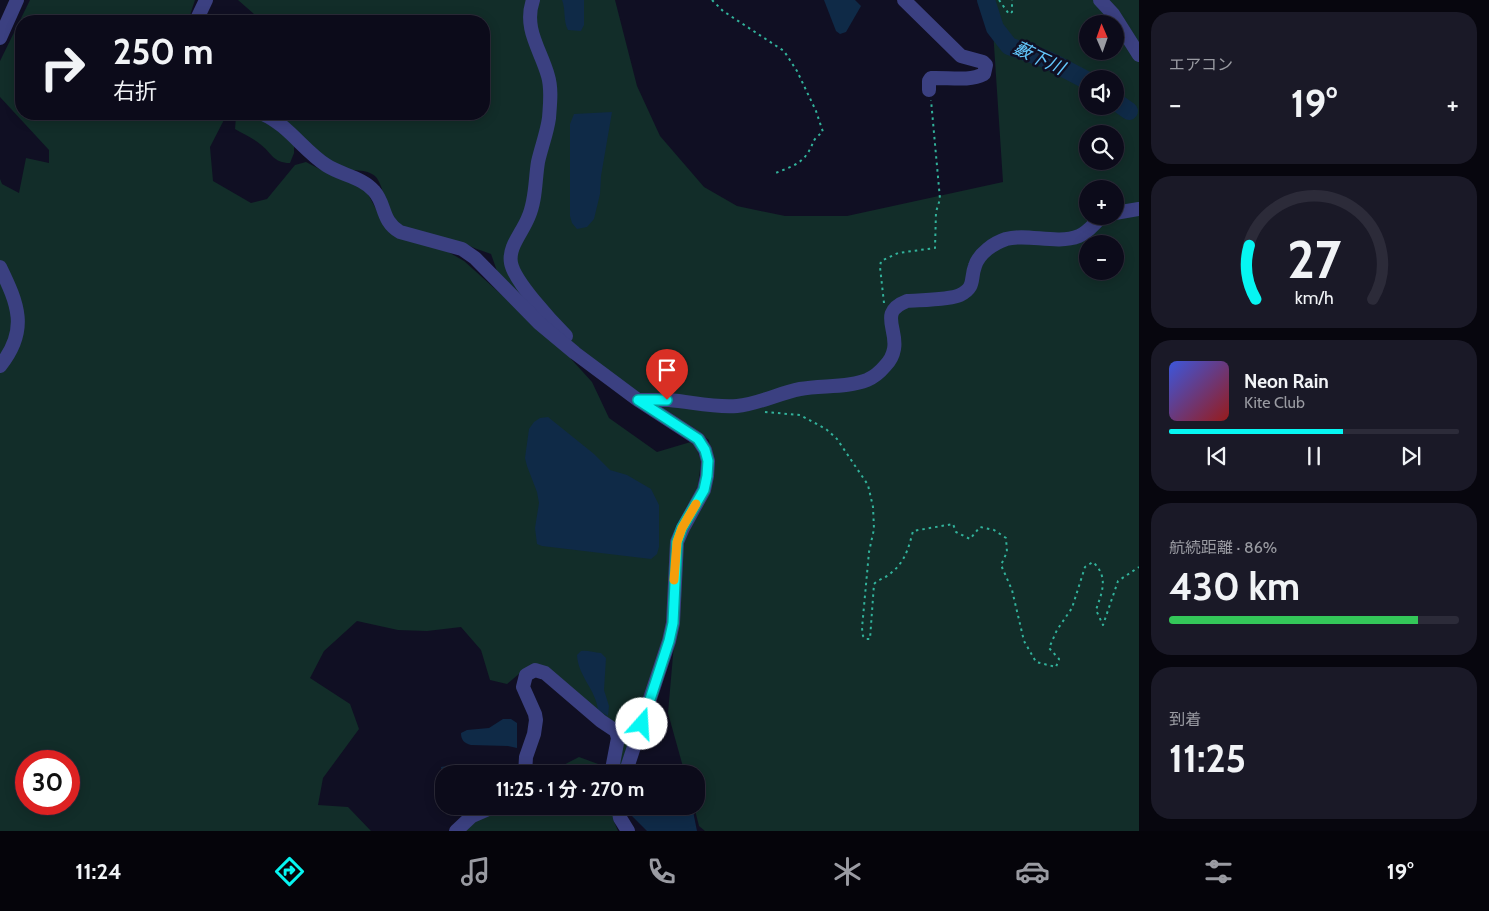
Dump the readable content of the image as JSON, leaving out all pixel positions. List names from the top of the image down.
{
  "water": ["藪下川"],
  "north": "top",
  "page": {
    "tile": [
      "エアコン",
      ["航続距離 · 86%", "430 km"],
      ["到着", "11:25"]
    ],
    "map_buttons": ["+", "−"],
    "turn": ["250 m", "右折"],
    "heat": ["−", "19°", "+"],
    "song": ["Neon Rain", "Kite Club"],
    "limit": "30",
    "trip": "11:25 · 1 分 · 270 m",
    "tabs": ["11:24", "19°"],
    "gauge": ["27", "km/h"]
  }
}
